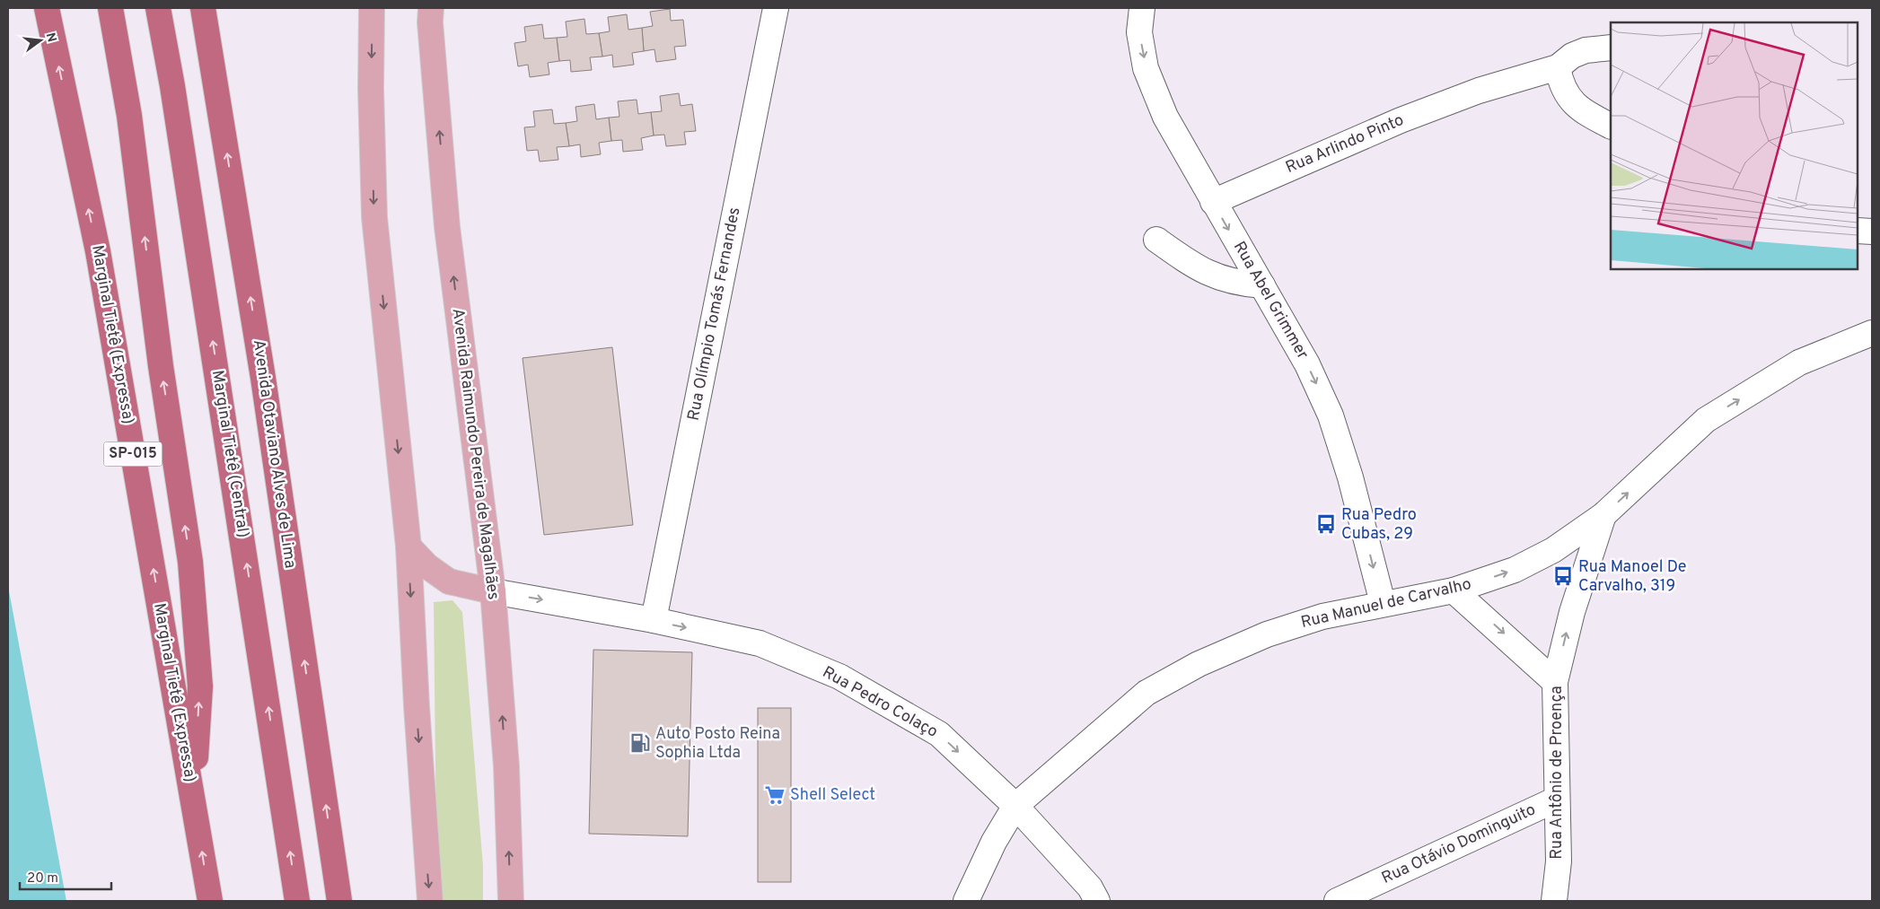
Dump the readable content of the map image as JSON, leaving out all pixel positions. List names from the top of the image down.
{
  "streets": {
    "highway": [
      "Marginal Tietê (Expressa)",
      "SP-015",
      "Marginal Tietê (Central)",
      "Avenida Otaviano Alves de Lima"
    ],
    "main road": ["Avenida Raimundo Pereira de Magalhães"],
    "street": [
      "Rua Arlindo Pinto",
      "Rua Abel Grimmer",
      "Rua Olímpio Tomás Fernandes",
      "Rua Manuel de Carvalho",
      "Rua Pedro Colaço",
      "Rua Antônio de Proença",
      "Rua Otávio Dominguito"
    ]
  },
  "crossings": [
    ["Rua Arlindo Pinto", "Rua Abel Grimmer"],
    ["Rua Abel Grimmer", "Rua Manuel de Carvalho"],
    ["Rua Olímpio Tomás Fernandes", "Rua Pedro Colaço"],
    ["Avenida Raimundo Pereira de Magalhães", "Rua Pedro Colaço"],
    ["Rua Manuel de Carvalho", "Rua Pedro Colaço"],
    ["Rua Manuel de Carvalho", "Rua Antônio de Proença"],
    ["Rua Antônio de Proença", "Rua Otávio Dominguito"]
  ],
  "one_way": [
    "Rua Abel Grimmer",
    "Rua Manuel de Carvalho",
    "Rua Pedro Colaço",
    "Rua Antônio de Proença"
  ],
  "places": {
    "bus stop": ["Rua Pedro Cubas, 29", "Rua Manoel De Carvalho, 319"],
    "fuel station": ["Auto Posto Reina Sophia Ltda"],
    "supermarket": ["Shell Select"]
  },
  "scale_bar": "20 m",
  "north": "right"
}
